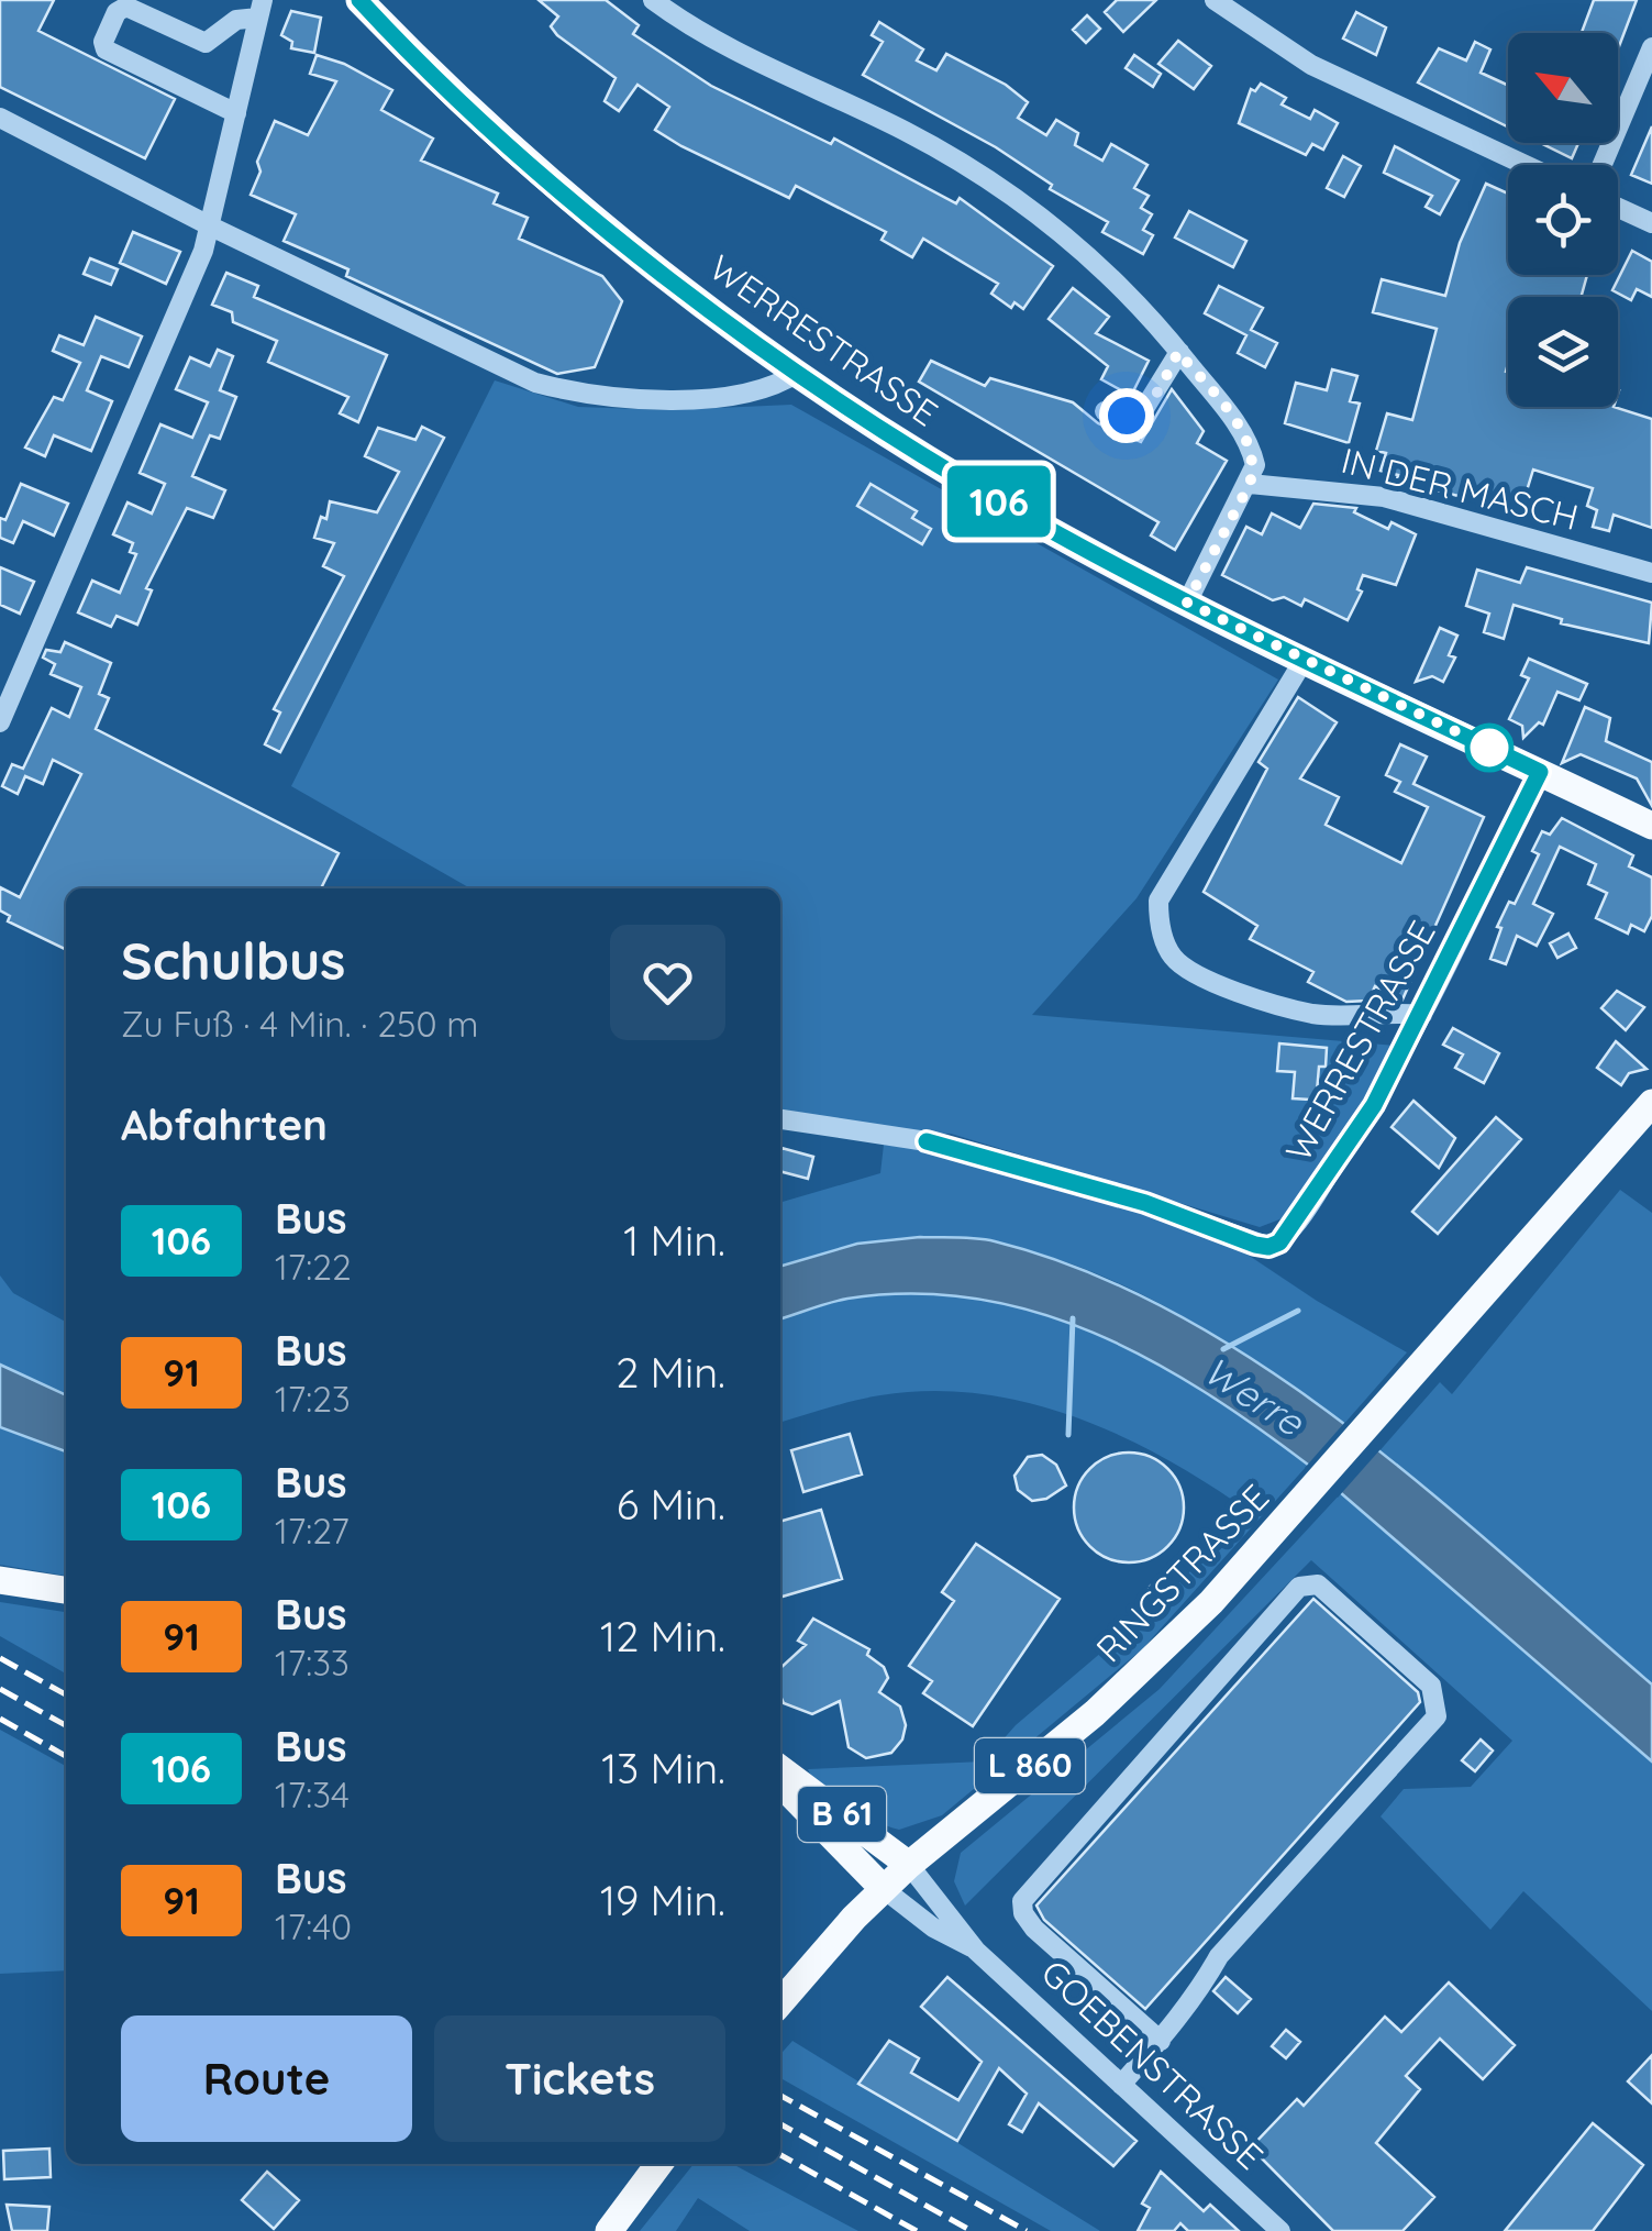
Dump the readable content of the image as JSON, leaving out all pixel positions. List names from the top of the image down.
{
  "streets": {
    "main road": [
      "WERRESTRASSE",
      "RINGSTRASSE",
      "L 860",
      "B 61",
      "GOEBENSTRASSE"
    ],
    "street": ["IN DER MASCH"]
  },
  "crossings": [
    ["RINGSTRASSE", "GOEBENSTRASSE"]
  ],
  "water": ["Werre"],
  "lines": ["bus line 106"],
  "north": "top left",
  "page": {
    "on_map": "106",
    "heading": [
      ["Schulbus", "Zu Fuß · 4 Min. · 250 m"],
      "Abfahrten"
    ],
    "list": [
      {
        "mark": "106",
        "name": "Bus",
        "note": "17:22",
        "value": "1 Min."
      },
      {
        "mark": "91",
        "name": "Bus",
        "note": "17:23",
        "value": "2 Min."
      },
      {
        "mark": "106",
        "name": "Bus",
        "note": "17:27",
        "value": "6 Min."
      },
      {
        "mark": "91",
        "name": "Bus",
        "note": "17:33",
        "value": "12 Min."
      },
      {
        "mark": "106",
        "name": "Bus",
        "note": "17:34",
        "value": "13 Min."
      },
      {
        "mark": "91",
        "name": "Bus",
        "note": "17:40",
        "value": "19 Min."
      }
    ],
    "buttons": ["Route", "Tickets"]
  }
}
